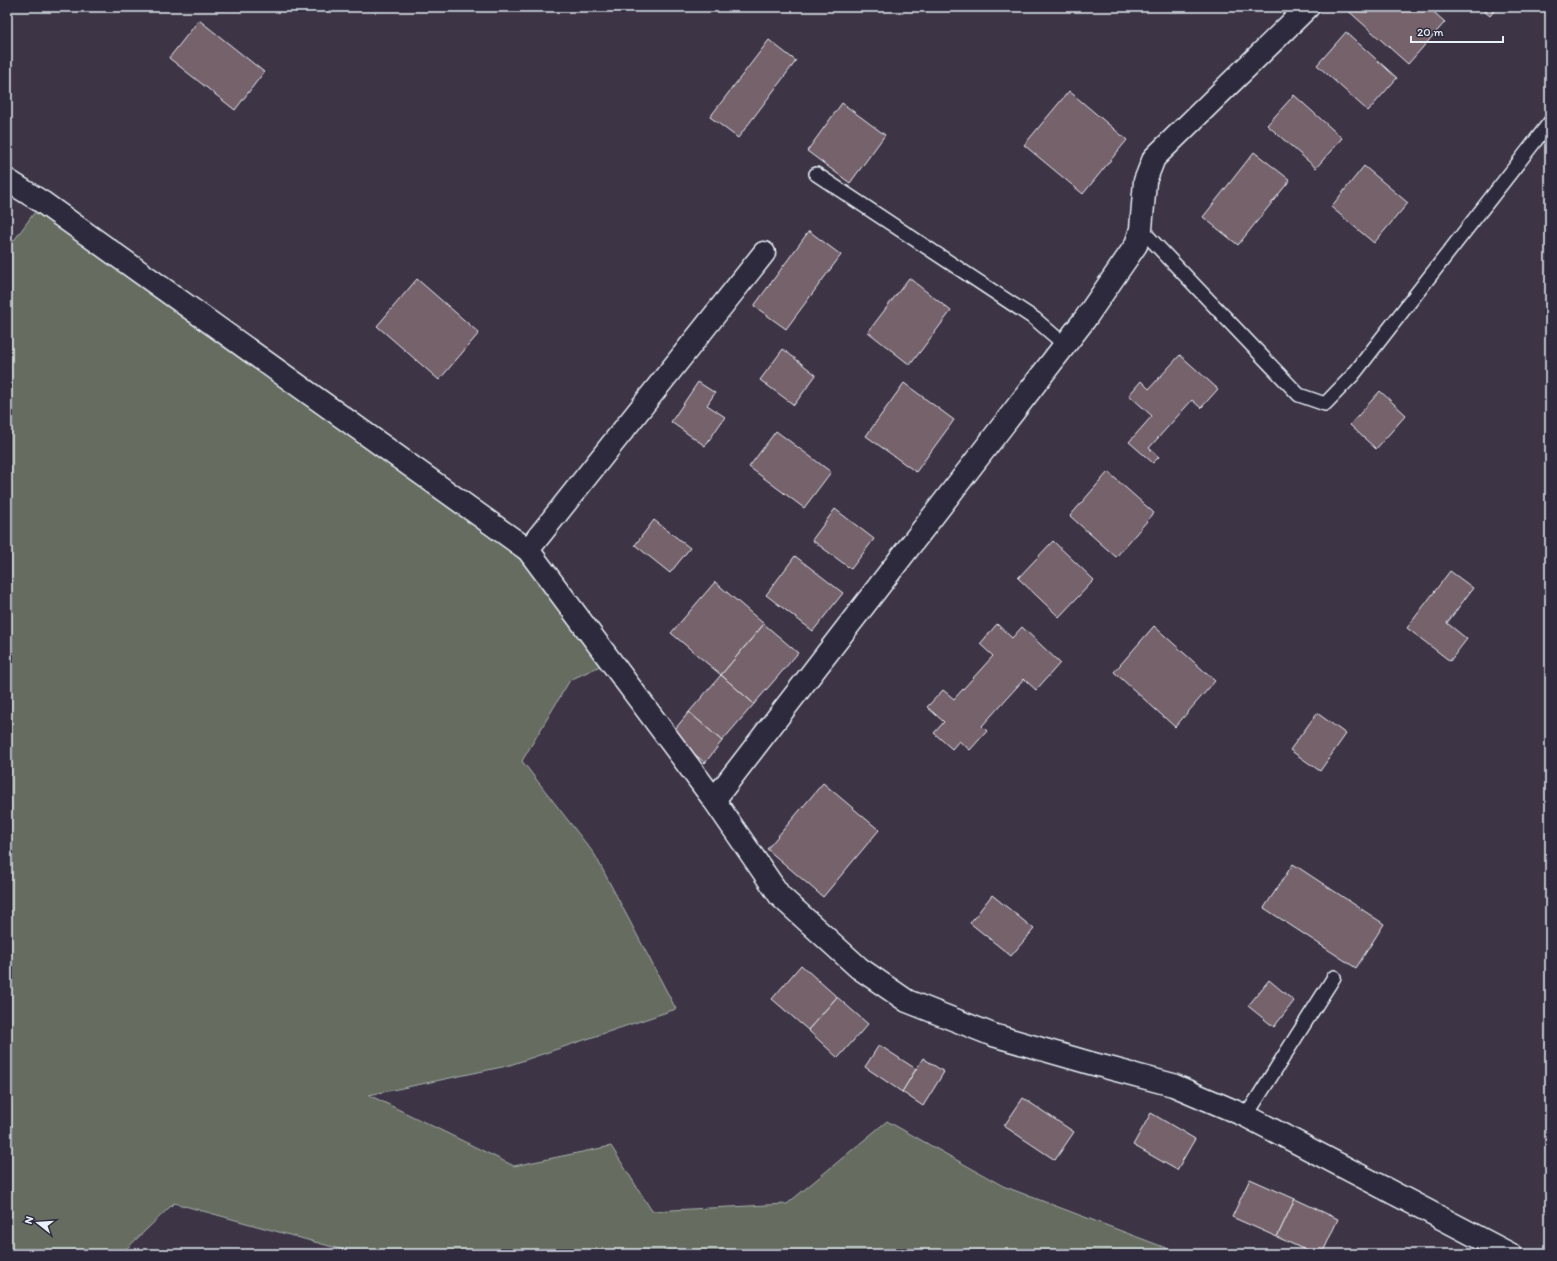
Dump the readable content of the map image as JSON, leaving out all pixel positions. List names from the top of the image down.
{
  "scale_bar": "20 m",
  "north": "left"
}
